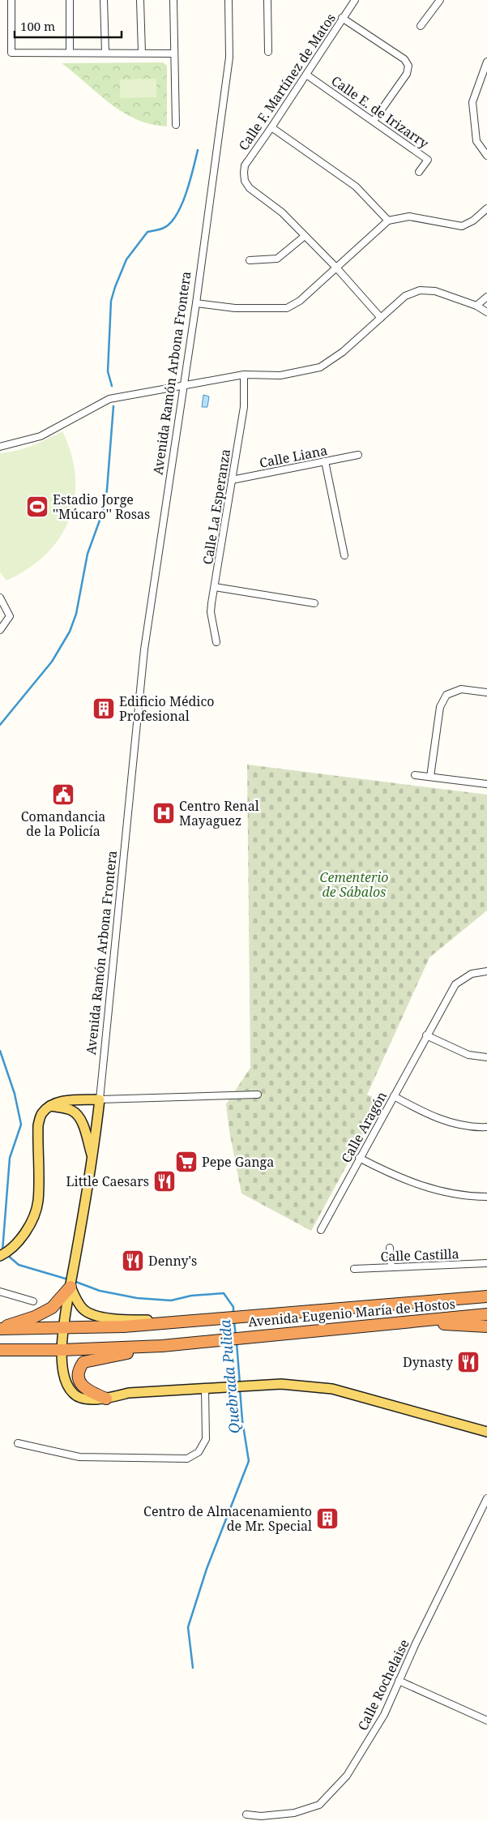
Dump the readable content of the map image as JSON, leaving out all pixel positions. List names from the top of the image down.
{
  "streets": {
    "highway": ["Avenida Eugenio María de Hostos"],
    "main road": ["Avenida Ramón Arbona Frontera"],
    "street": [
      "Calle F. Martínez de Matos",
      "Calle E. de Irizarry",
      "Calle Liana",
      "Calle La Esperanza",
      "Calle Aragón",
      "Calle Castilla",
      "Calle Rochelaise"
    ]
  },
  "crossings": [
    ["Calle F. Martínez de Matos", "Calle E. de Irizarry"],
    ["Avenida Ramón Arbona Frontera", "Avenida Eugenio María de Hostos"],
    ["Calle Liana", "Calle La Esperanza"]
  ],
  "water": ["Quebrada Pulida"],
  "parks": ["Cementerio de Sábalos"],
  "places": {
    "sports": ["Estadio Jorge ''Múcaro'' Rosas"],
    "building": ["Edificio Médico Profesional", "Centro de Almacenamiento de Mr. Special"],
    "public building": ["Comandancia de la Policía"],
    "hospital": ["Centro Renal Mayaguez"],
    "supermarket": ["Pepe Ganga"],
    "restaurant": ["Little Caesars", "Denny's", "Dynasty"]
  },
  "scale_bar": "100 m"
}
